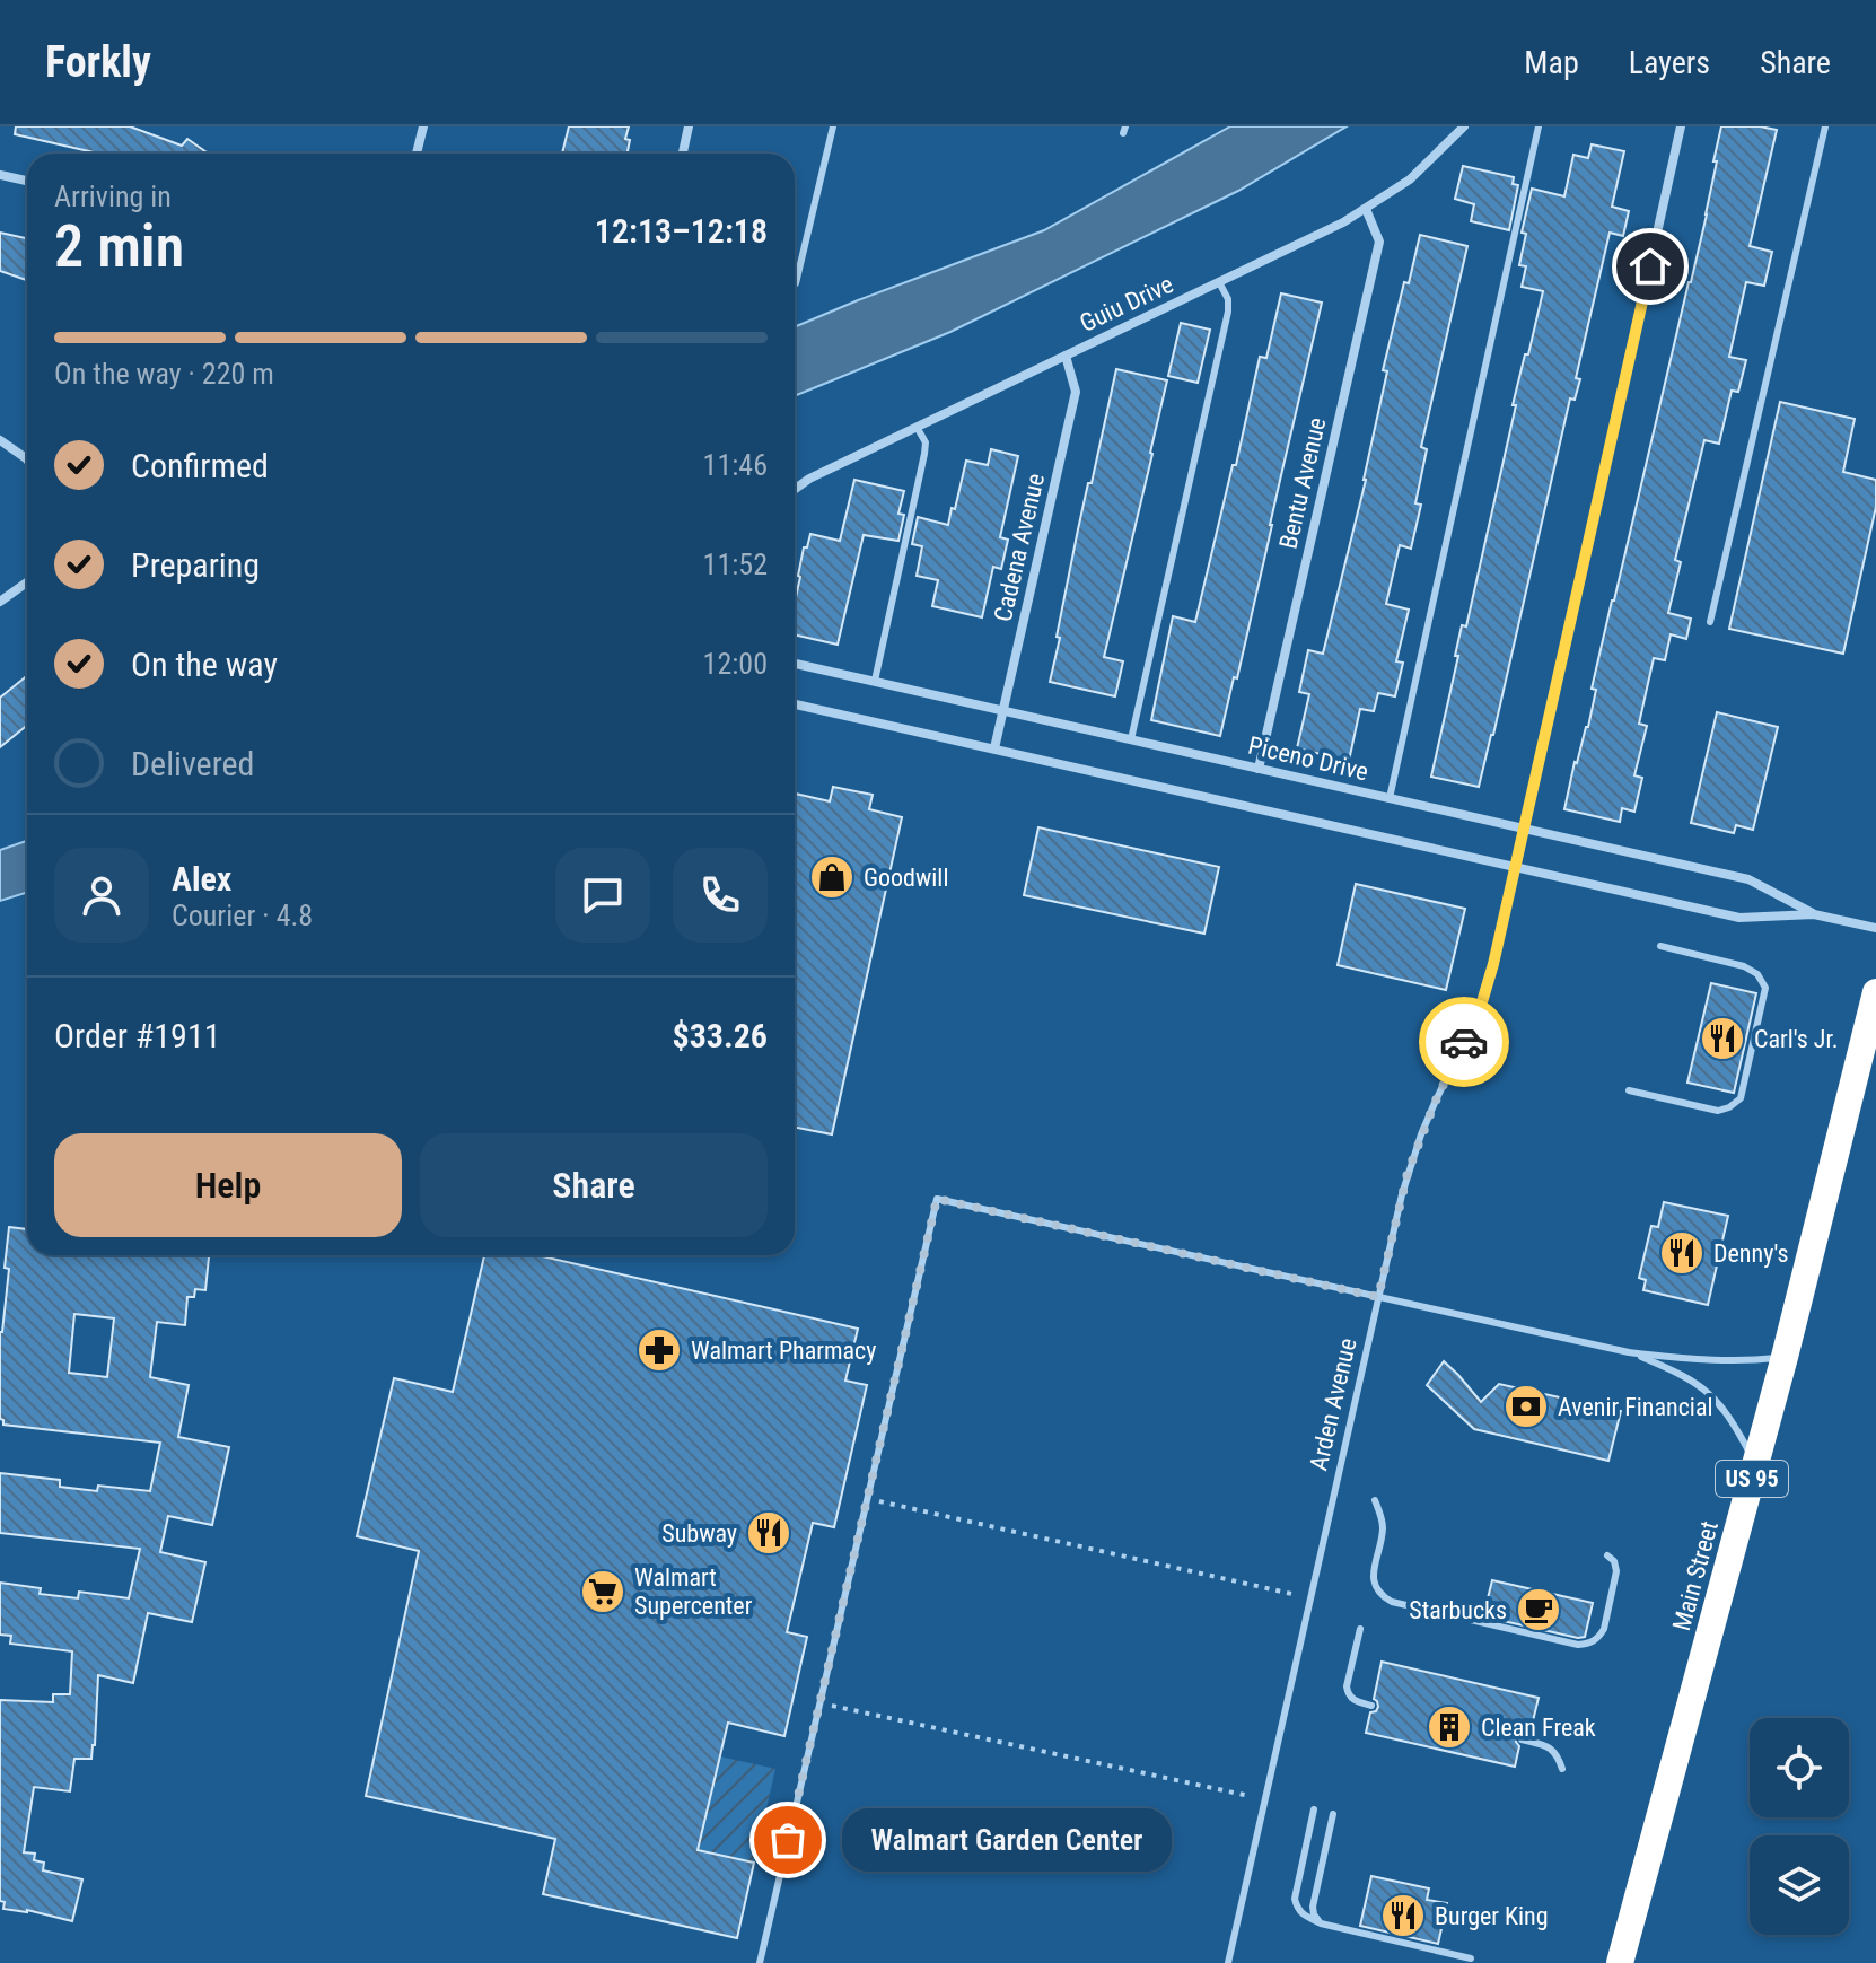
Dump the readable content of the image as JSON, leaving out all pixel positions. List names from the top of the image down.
{
  "streets": {
    "highway": ["US 95", "Main Street"],
    "street": [
      "Guiu Drive",
      "Bentu Avenue",
      "Cadena Avenue",
      "Piceno Drive",
      "Arden Avenue"
    ]
  },
  "crossings": [
    ["Guiu Drive", "Bentu Avenue"],
    ["Guiu Drive", "Cadena Avenue"],
    ["Bentu Avenue", "Piceno Drive"],
    ["Cadena Avenue", "Piceno Drive"],
    ["Piceno Drive", "Arden Avenue"]
  ],
  "places": {
    "shop": ["Goodwill"],
    "restaurant": [
      "Carl's Jr.",
      "Denny's",
      "Subway",
      "Burger King"
    ],
    "pharmacy": ["Walmart Pharmacy"],
    "bank": ["Avenir Financial"],
    "supermarket": ["Walmart Supercenter"],
    "cafe": ["Starbucks"],
    "building": ["Clean Freak"],
    "other": ["Walmart Garden Center"]
  },
  "page": {
    "header": "Forkly",
    "nav": ["Map", "Layers", "Share"],
    "heading": ["2 min", "Arriving in", "12:13–12:18"],
    "panel": [
      "Alex",
      "Courier · 4.8",
      "Order #1911",
      "$33.26"
    ],
    "bar": "On the way · 220 m",
    "list": [
      ["Confirmed", "11:46"],
      ["Preparing", "11:52"],
      ["On the way", "12:00"],
      "Delivered"
    ],
    "buttons": ["Help", "Share"],
    "bubble": "Walmart Garden Center"
  }
}
